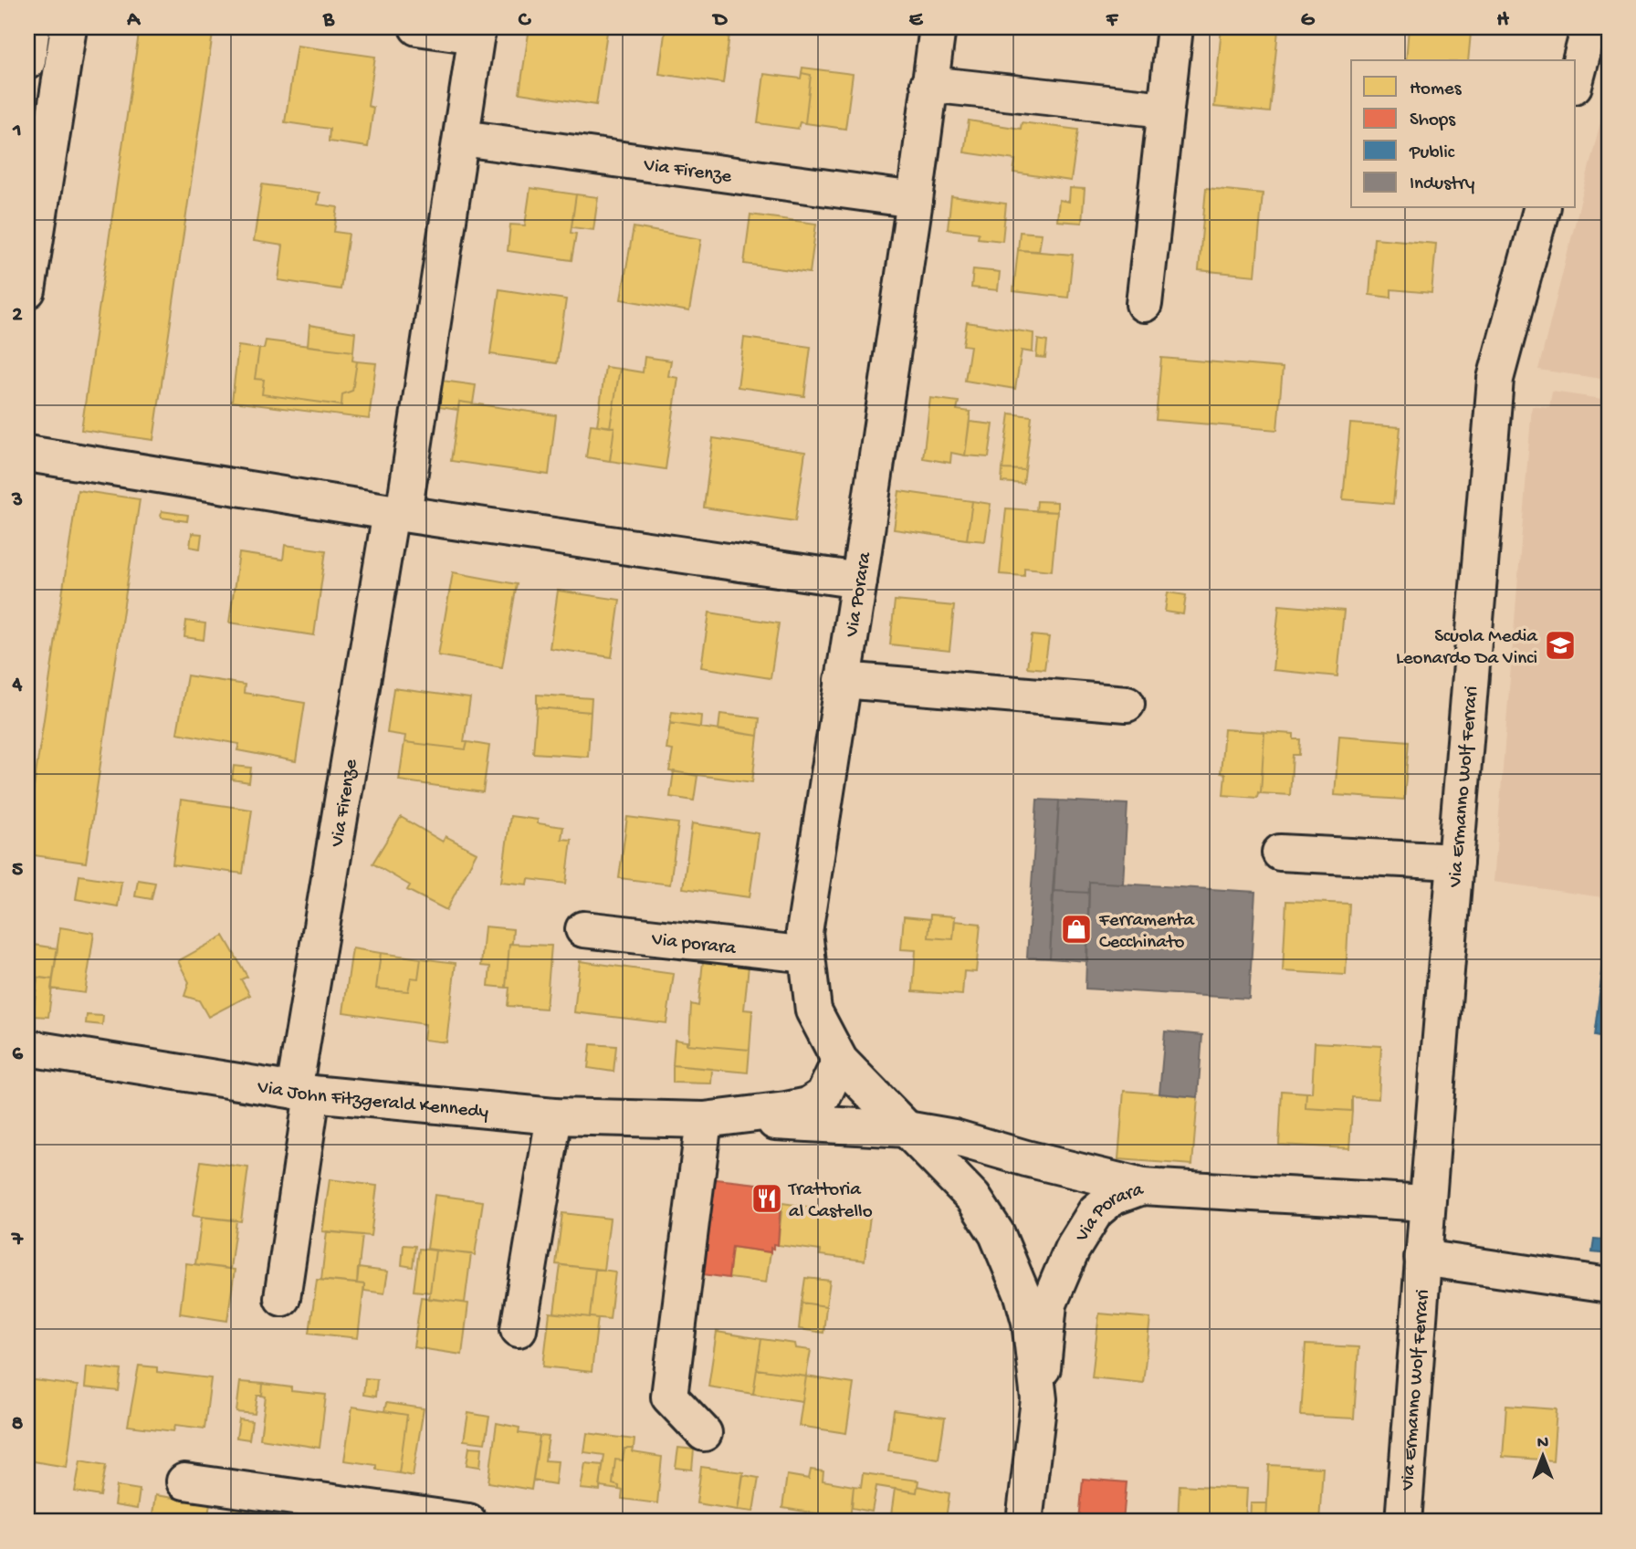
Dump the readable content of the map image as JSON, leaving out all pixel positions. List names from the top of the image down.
{
  "streets": {
    "street": [
      "Via Firenze",
      "Via Porara",
      "Via Ermanno Wolf Ferrari",
      "Via porara",
      "Via John Fitzgerald Kennedy"
    ]
  },
  "crossings": [
    ["Via Firenze", "Via Porara"],
    ["Via Firenze", "Via John Fitzgerald Kennedy"],
    ["Via Porara", "Via porara"],
    ["Via Porara", "Via John Fitzgerald Kennedy"]
  ],
  "places": {
    "school or university": ["Scuola Media Leonardo Da Vinci"],
    "shop": ["Ferramenta Cecchinato"],
    "restaurant": ["Trattoria al Castello"]
  },
  "legend": [
    "Homes",
    "Shops",
    "Public",
    "Industry"
  ],
  "north": "top",
  "grid": {
    "columns": [
      "A",
      "B",
      "C",
      "D",
      "E",
      "F",
      "G",
      "H"
    ],
    "rows": [
      "1",
      "2",
      "3",
      "4",
      "5",
      "6",
      "7",
      "8"
    ]
  }
}
